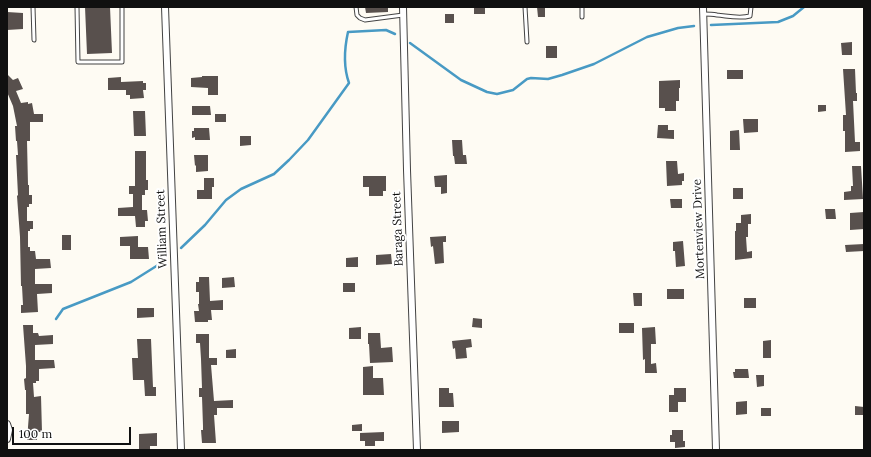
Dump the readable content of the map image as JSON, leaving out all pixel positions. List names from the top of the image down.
{
  "streets": {
    "street": ["William Street", "Baraga Street", "Mortenview Drive"]
  },
  "scale_bar": "100 m"
}
